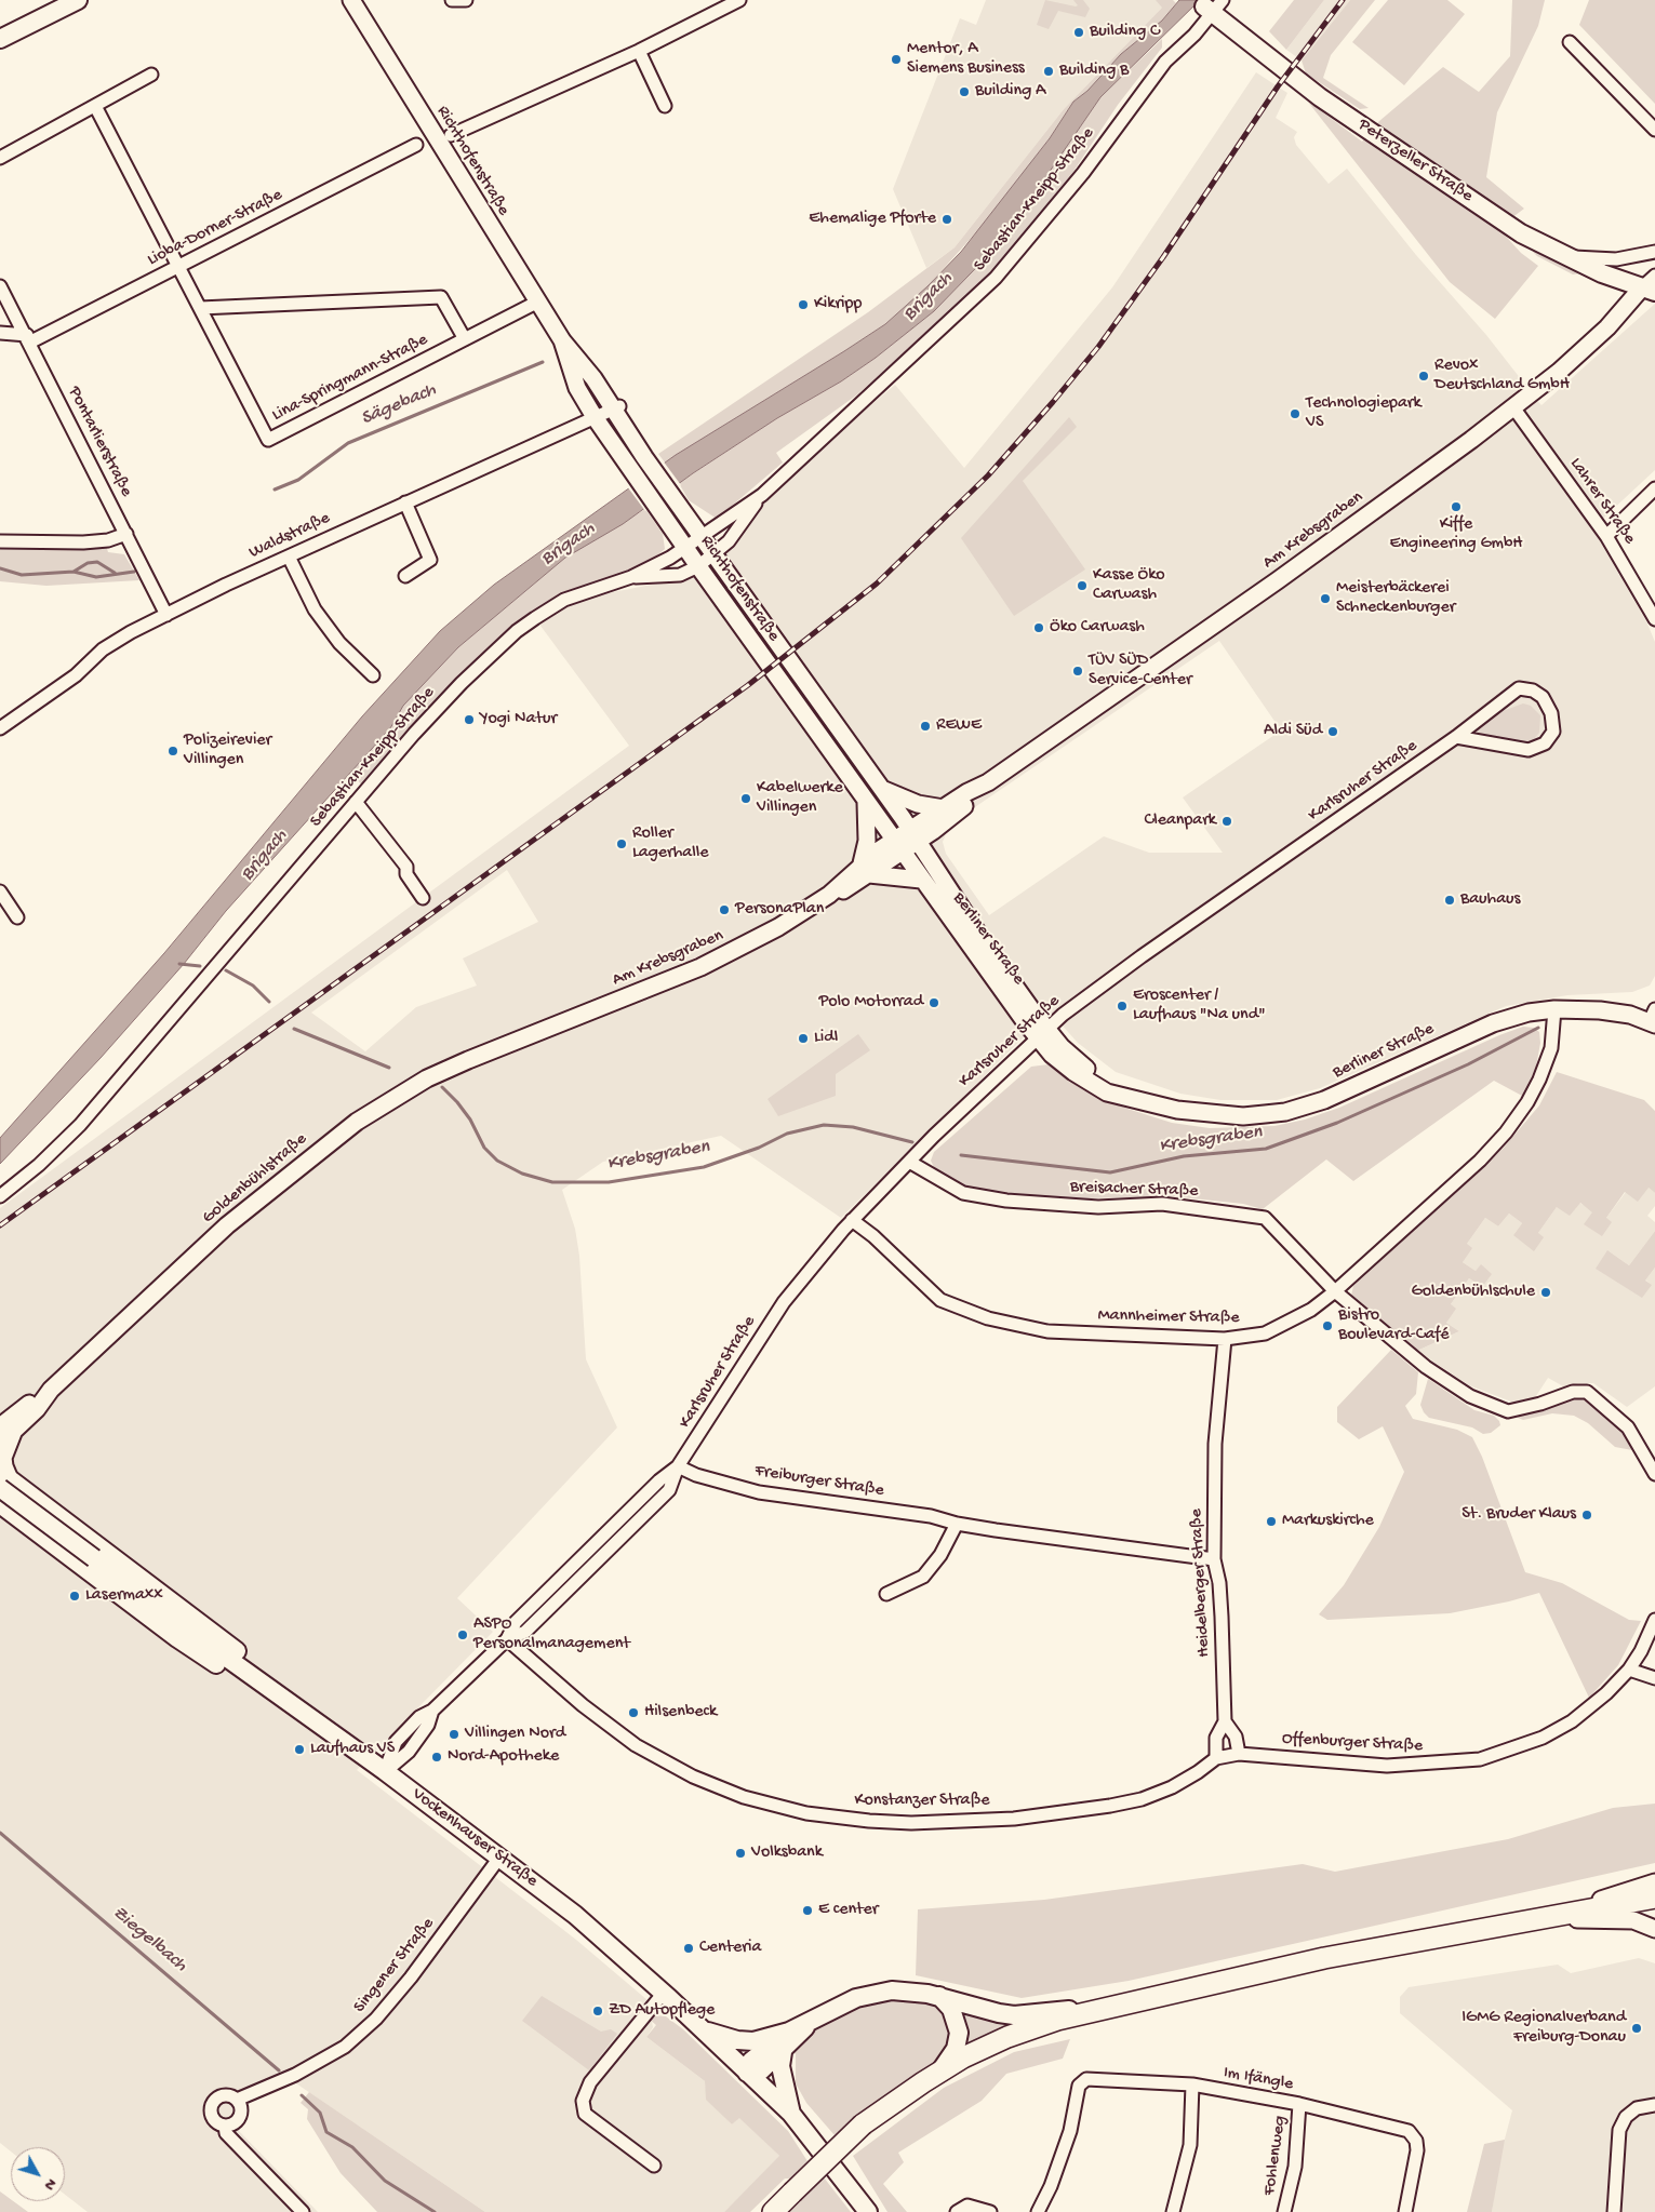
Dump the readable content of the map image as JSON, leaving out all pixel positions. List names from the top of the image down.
{
  "streets": {
    "main road": ["Peterzeller Straße", "Vockenhauser Straße"],
    "street": [
      "Richthofenstraße",
      "Sebastian-Kneipp-Straße",
      "Lioba-Dorner-Straße",
      "Lina-Springmann-Straße",
      "Pontarlierstraße",
      "Lahrer Straße",
      "Am Krebsgraben",
      "Waldstraße",
      "Karlsruher Straße",
      "Berliner Straße",
      "Goldenbühlstraße",
      "Breisacher Straße",
      "Mannheimer Straße",
      "Freiburger Straße",
      "Heidelberger Straße",
      "Offenburger Straße",
      "Konstanzer Straße",
      "Singener Straße",
      "Im Ifängle",
      "Fohlenweg"
    ]
  },
  "crossings": [
    ["Richthofenstraße", "Sebastian-Kneipp-Straße"],
    ["Richthofenstraße", "Lina-Springmann-Straße"],
    ["Richthofenstraße", "Am Krebsgraben"],
    ["Richthofenstraße", "Waldstraße"],
    ["Richthofenstraße", "Berliner Straße"],
    ["Peterzeller Straße", "Sebastian-Kneipp-Straße"],
    ["Peterzeller Straße", "Am Krebsgraben"],
    ["Lioba-Dorner-Straße", "Lina-Springmann-Straße"],
    ["Lioba-Dorner-Straße", "Pontarlierstraße"],
    ["Pontarlierstraße", "Waldstraße"],
    ["Lahrer Straße", "Am Krebsgraben"],
    ["Am Krebsgraben", "Berliner Straße"],
    ["Am Krebsgraben", "Goldenbühlstraße"],
    ["Karlsruher Straße", "Berliner Straße"],
    ["Karlsruher Straße", "Breisacher Straße"],
    ["Karlsruher Straße", "Mannheimer Straße"],
    ["Karlsruher Straße", "Freiburger Straße"],
    ["Karlsruher Straße", "Konstanzer Straße"],
    ["Karlsruher Straße", "Vockenhauser Straße"],
    ["Berliner Straße", "Mannheimer Straße"],
    ["Breisacher Straße", "Mannheimer Straße"],
    ["Mannheimer Straße", "Heidelberger Straße"],
    ["Freiburger Straße", "Heidelberger Straße"],
    ["Heidelberger Straße", "Offenburger Straße"],
    ["Heidelberger Straße", "Konstanzer Straße"],
    ["Offenburger Straße", "Konstanzer Straße"],
    ["Vockenhauser Straße", "Singener Straße"],
    ["Im Ifängle", "Fohlenweg"]
  ],
  "water": [
    "Brigach",
    "Sägebach",
    "Krebsgraben",
    "Ziegelbach"
  ],
  "places": [
    "Building C",
    "Mentor, A Siemens Business",
    "Building B",
    "Building A",
    "Ehemalige Pforte",
    "Kikripp",
    "Revox Deutschland GmbH",
    "Technologiepark VS",
    "Kiffe Engineering GmbH",
    "Kasse Öko Carwash",
    "Meisterbäckerei Schneckenburger",
    "Öko Carwash",
    "TÜV SÜD Service-Center",
    "Yogi Natur",
    "REWE",
    "Aldi Süd",
    "Polizeirevier Villingen",
    "Kabelwerke Villingen",
    "Cleanpark",
    "Roller Lagerhalle",
    "Bauhaus",
    "PersonaPlan",
    "Polo Motorrad",
    "Eroscenter / Laufhaus \"Na und\"",
    "Lidl",
    "Goldenbühlschule",
    "Bistro Boulevard-Café",
    "St. Bruder Klaus",
    "Markuskirche",
    "Lasermaxx",
    "ASPO Personalmanagement",
    "Hilsenbeck",
    "Villingen Nord",
    "Laufhaus VS",
    "Nord-Apotheke",
    "Volksbank",
    "E center",
    "Centeria",
    "ZD Autopflege",
    "IGMG Regionalverband Freiburg-Donau"
  ],
  "north": "bottom right"
}
